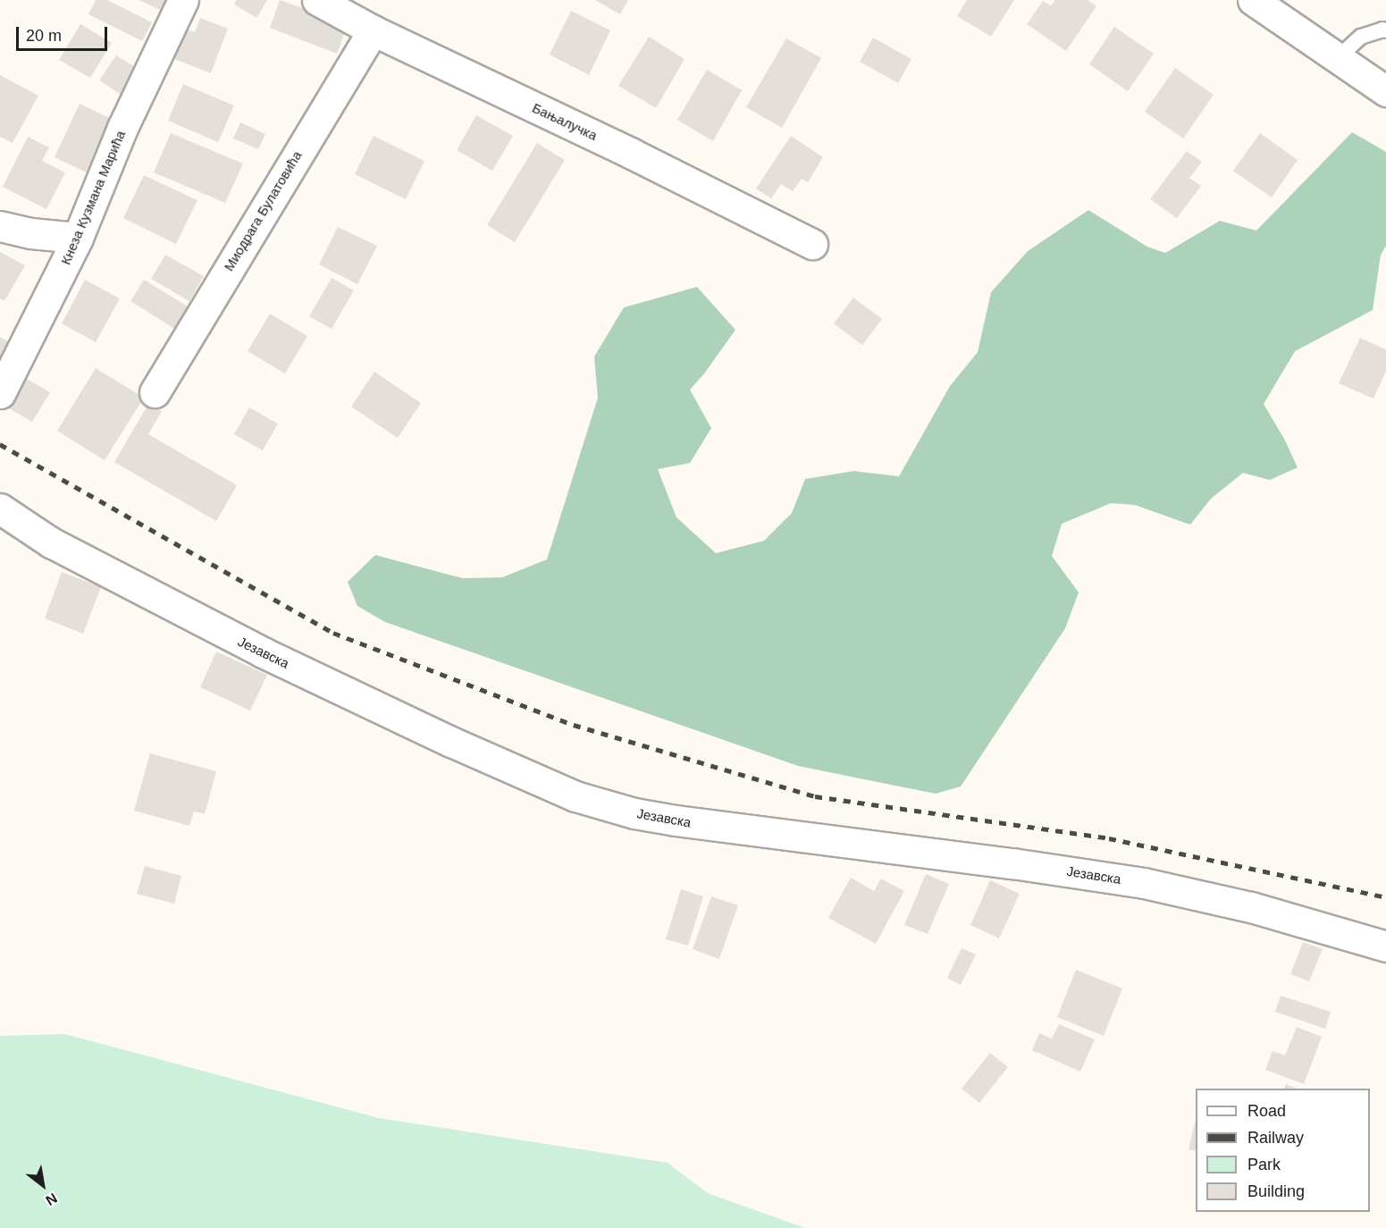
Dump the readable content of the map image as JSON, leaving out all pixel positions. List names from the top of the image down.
{
  "streets": {
    "street": [
      "Бањалучка",
      "Кнеза Кузмана Марића",
      "Миодрага Булатовића",
      "Језавска"
    ]
  },
  "crossings": [
    ["Бањалучка", "Миодрага Булатовића"]
  ],
  "legend": [
    "Road",
    "Railway",
    "Park",
    "Building"
  ],
  "scale_bar": "20 m",
  "north": "bottom right"
}
